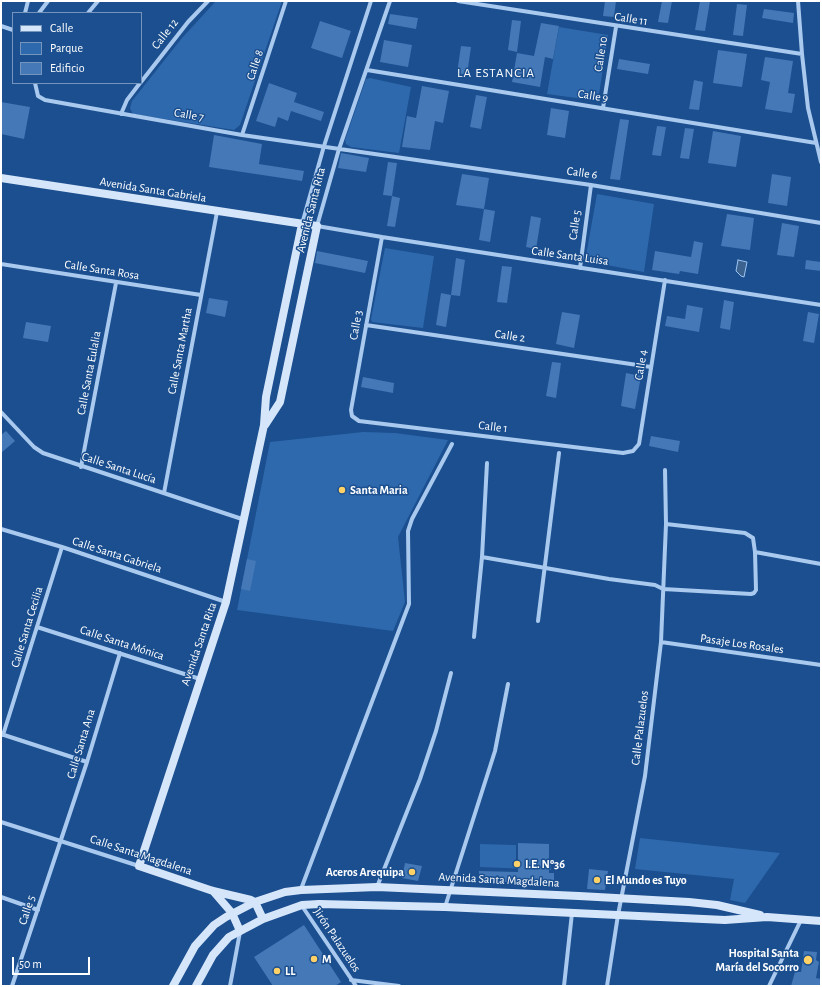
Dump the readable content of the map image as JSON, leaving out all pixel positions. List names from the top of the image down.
{
  "streets": {
    "street": [
      "Calle 11",
      "Calle 12",
      "Calle 10",
      "Calle 8",
      "Calle 9",
      "Calle 7",
      "Calle 6",
      "Avenida Santa Gabriela",
      "Avenida Santa Rita",
      "Calle 5",
      "Calle Santa Luisa",
      "Calle Santa Rosa",
      "Calle 3",
      "Calle 2",
      "Calle Santa Martha",
      "Calle 4",
      "Calle Santa Eulalia",
      "Calle 1",
      "Calle Santa Lucía",
      "Calle Santa Gabriela",
      "Calle Santa Cecilia",
      "Calle Santa Mónica",
      "Pasaje Los Rosales",
      "Calle Palazuelos",
      "Calle Santa Ana",
      "Calle Santa Magdalena",
      "Avenida Santa Magdalena",
      "Jirón Palazuelos"
    ]
  },
  "crossings": [
    ["Calle 11", "Calle 10"],
    ["Calle 12", "Calle 7"],
    ["Calle 10", "Calle 9"],
    ["Calle 8", "Calle 7"],
    ["Calle 9", "Avenida Santa Rita"],
    ["Calle 7", "Calle 6"],
    ["Calle 7", "Avenida Santa Rita"],
    ["Calle 6", "Avenida Santa Rita"],
    ["Calle 6", "Calle 5"],
    ["Avenida Santa Gabriela", "Avenida Santa Rita"],
    ["Avenida Santa Gabriela", "Calle Santa Luisa"],
    ["Avenida Santa Gabriela", "Calle Santa Martha"],
    ["Avenida Santa Rita", "Calle Santa Luisa"],
    ["Avenida Santa Rita", "Calle Santa Lucía"],
    ["Avenida Santa Rita", "Calle Santa Gabriela"],
    ["Avenida Santa Rita", "Calle Santa Mónica"],
    ["Avenida Santa Rita", "Calle Santa Magdalena"],
    ["Calle 5", "Calle Santa Luisa"],
    ["Calle 5", "Calle Santa Ana"],
    ["Calle 5", "Calle Santa Magdalena"],
    ["Calle Santa Luisa", "Calle 3"],
    ["Calle Santa Luisa", "Calle 4"],
    ["Calle Santa Rosa", "Calle Santa Martha"],
    ["Calle Santa Rosa", "Calle Santa Eulalia"],
    ["Calle 3", "Calle 2"],
    ["Calle 3", "Calle 1"],
    ["Calle 2", "Calle 4"],
    ["Calle Santa Martha", "Calle Santa Lucía"],
    ["Calle 4", "Calle 1"],
    ["Calle Santa Eulalia", "Calle Santa Lucía"],
    ["Calle Santa Gabriela", "Calle Santa Cecilia"],
    ["Calle Santa Cecilia", "Calle Santa Mónica"],
    ["Calle Santa Mónica", "Calle Santa Ana"],
    ["Pasaje Los Rosales", "Calle Palazuelos"],
    ["Calle Palazuelos", "Avenida Santa Magdalena"],
    ["Calle Santa Ana", "Calle Santa Magdalena"],
    ["Calle Santa Magdalena", "Avenida Santa Magdalena"],
    ["Avenida Santa Magdalena", "Jirón Palazuelos"]
  ],
  "districts": ["LA ESTANCIA"],
  "places": [
    "Santa Maria",
    "I.E. Nº36",
    "Aceros Arequipa",
    "El Mundo es Tuyo",
    "M",
    "Hospital Santa María del Socorro",
    "LL"
  ],
  "legend": ["Calle", "Parque", "Edificio"],
  "scale_bar": "50 m"
}
